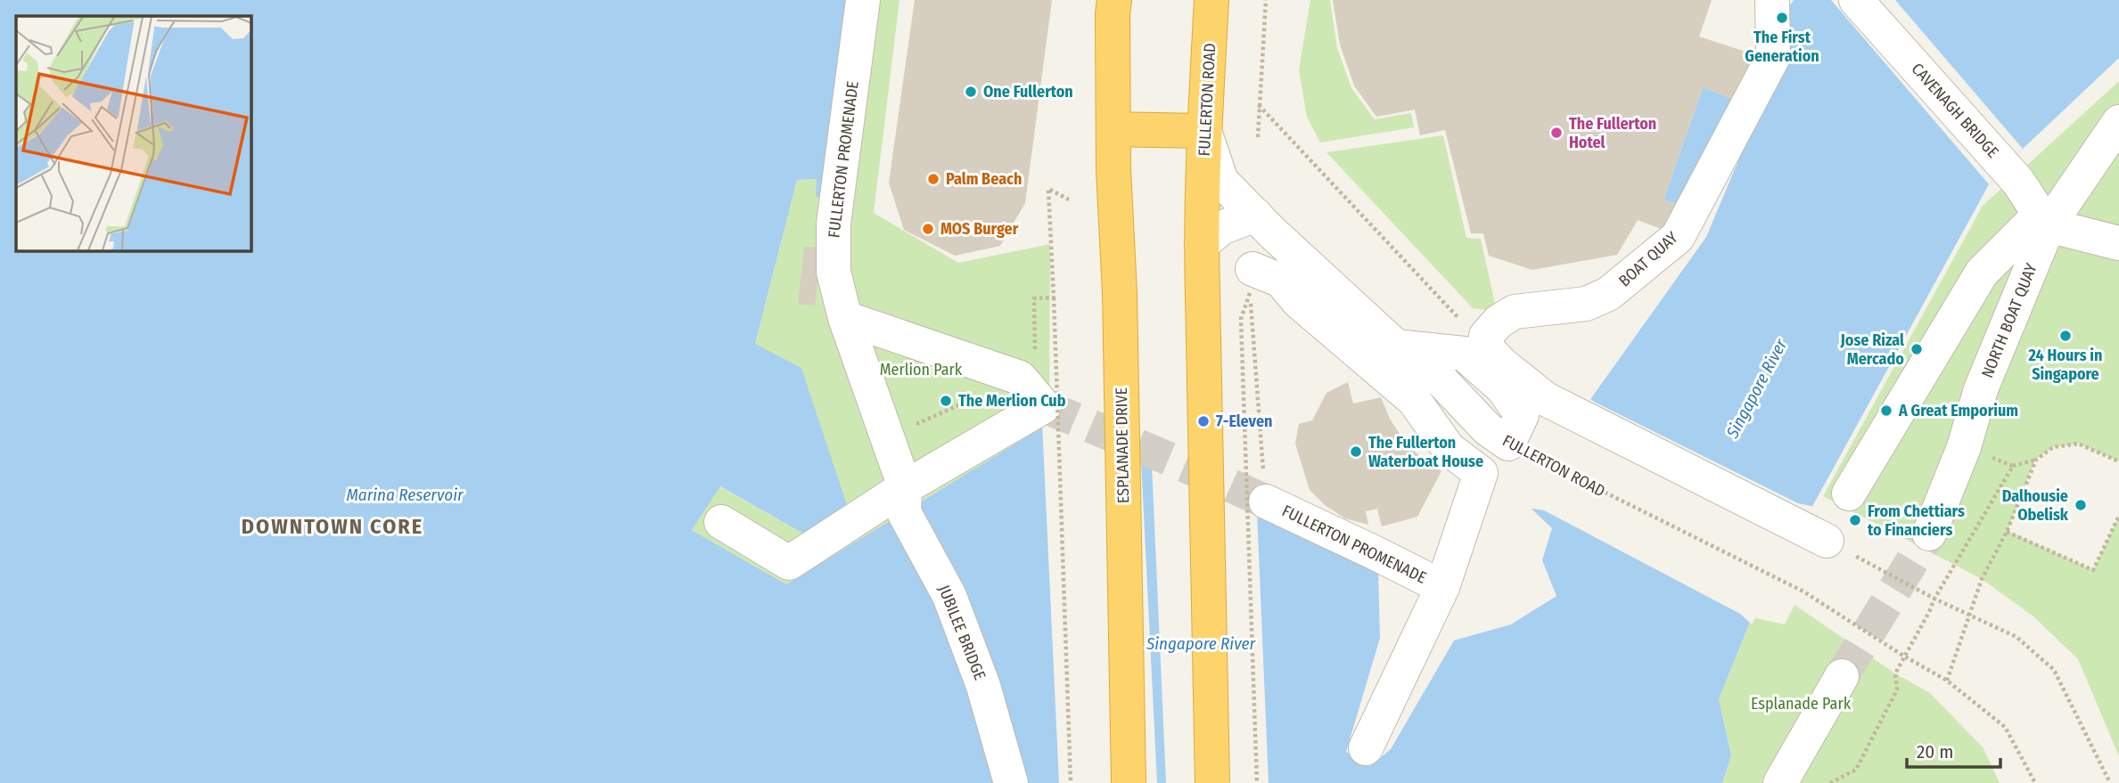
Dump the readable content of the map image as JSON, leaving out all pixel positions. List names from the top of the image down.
{
  "streets": {
    "highway": ["FULLERTON ROAD", "ESPLANADE DRIVE"],
    "street": [
      "CAVENAGH BRIDGE",
      "FULLERTON PROMENADE",
      "BOAT QUAY",
      "NORTH BOAT QUAY",
      "JUBILEE BRIDGE"
    ]
  },
  "crossings": [
    ["CAVENAGH BRIDGE", "NORTH BOAT QUAY"],
    ["FULLERTON PROMENADE", "JUBILEE BRIDGE"]
  ],
  "districts": ["DOWNTOWN CORE"],
  "water": ["Singapore River", "Marina Reservoir"],
  "parks": ["Merlion Park", "Esplanade Park"],
  "places": [
    "The First Generation",
    "One Fullerton",
    "The Fullerton Hotel",
    "Palm Beach",
    "MOS Burger",
    "24 Hours in Singapore",
    "Jose Rizal Mercado",
    "The Merlion Cub",
    "A Great Emporium",
    "7-Eleven",
    "The Fullerton Waterboat House",
    "Dalhousie Obelisk",
    "From Chettiars to Financiers"
  ],
  "scale_bar": "20 m"
}
